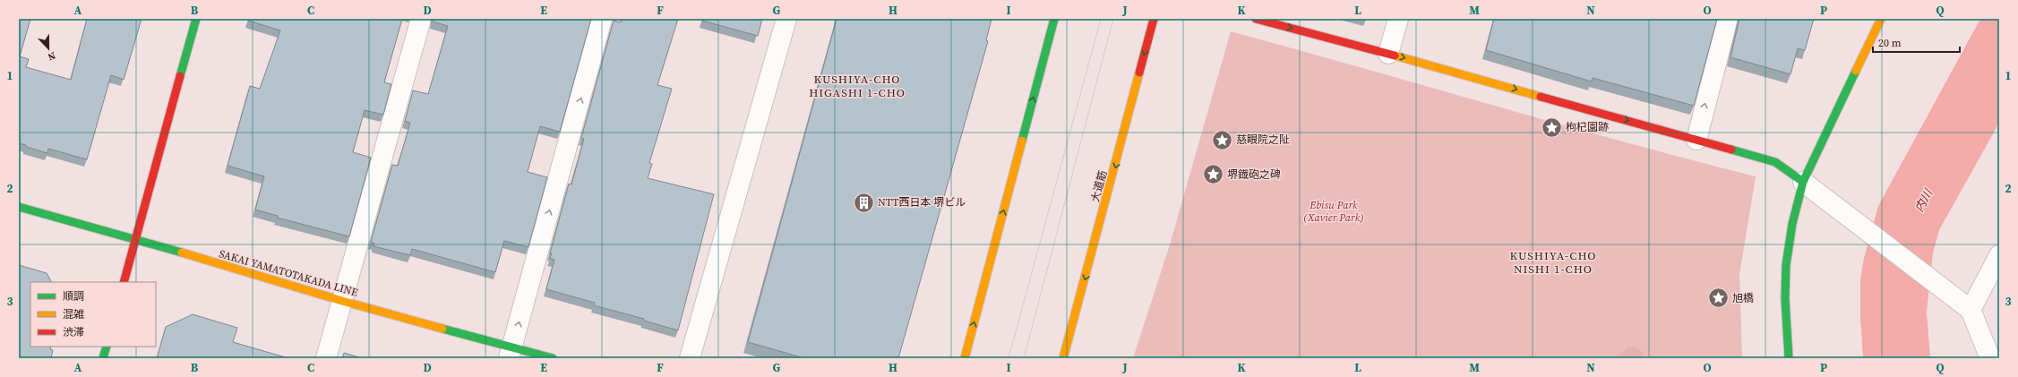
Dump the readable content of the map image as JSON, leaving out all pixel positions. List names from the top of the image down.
{
  "streets": {
    "street": ["大道筋", "SAKAI YAMATOTAKADA LINE"]
  },
  "one_way": ["大道筋"],
  "districts": ["KUSHIYA-CHO HIGASHI 1-CHO", "KUSHIYA-CHO NISHI 1-CHO"],
  "water": ["内川"],
  "parks": ["Ebisu Park (Xavier Park)"],
  "places": {
    "place": [
      "枸杞園跡",
      "慈眼院之阯",
      "堺鐡砲之碑",
      "旭橋"
    ],
    "building": ["NTT西日本 堺ビル"]
  },
  "legend": ["順調", "混雑", "渋滞"],
  "scale_bar": "20 m",
  "north": "bottom",
  "grid": {
    "columns": [
      "A",
      "B",
      "C",
      "D",
      "E",
      "F",
      "G",
      "H",
      "I",
      "J",
      "K",
      "L",
      "M",
      "N",
      "O",
      "P",
      "Q"
    ],
    "rows": ["1", "2", "3"]
  }
}
